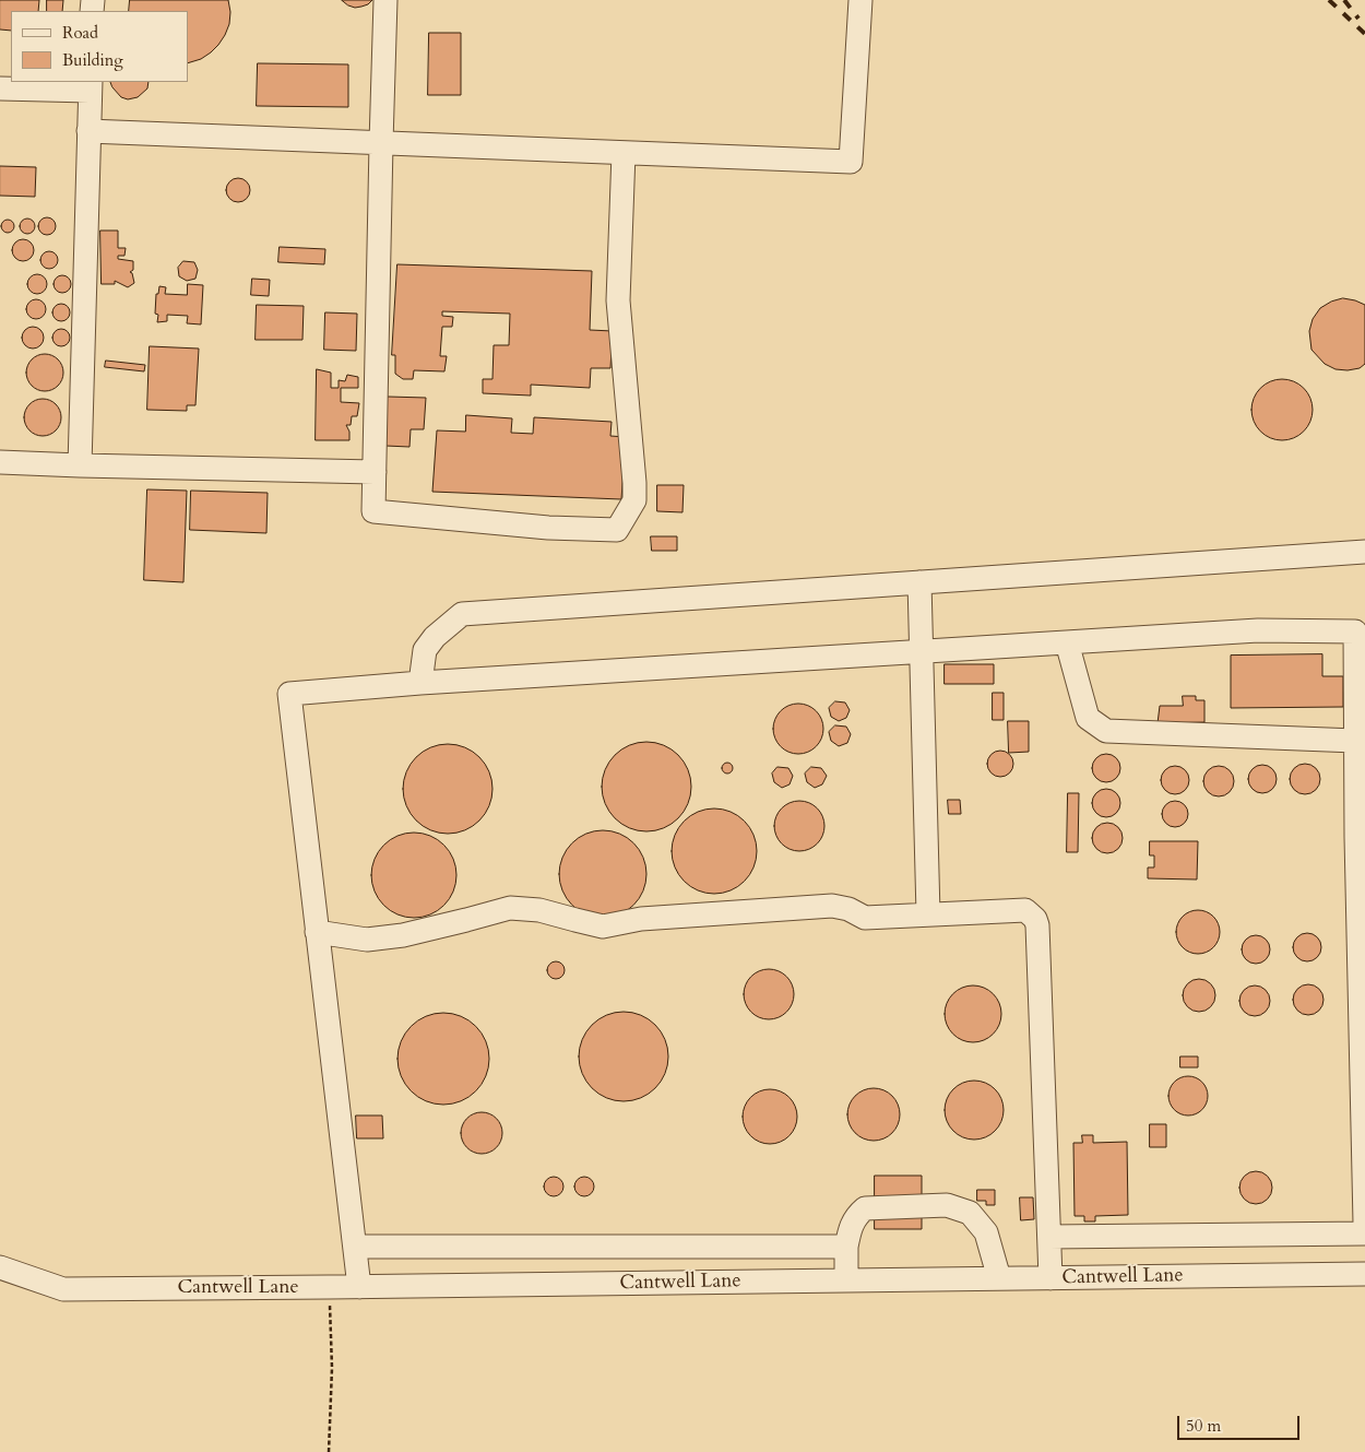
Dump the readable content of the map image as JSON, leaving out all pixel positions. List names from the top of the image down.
{
  "streets": {
    "street": ["Cantwell Lane"]
  },
  "legend": ["Road", "Building"],
  "scale_bar": "50 m"
}
